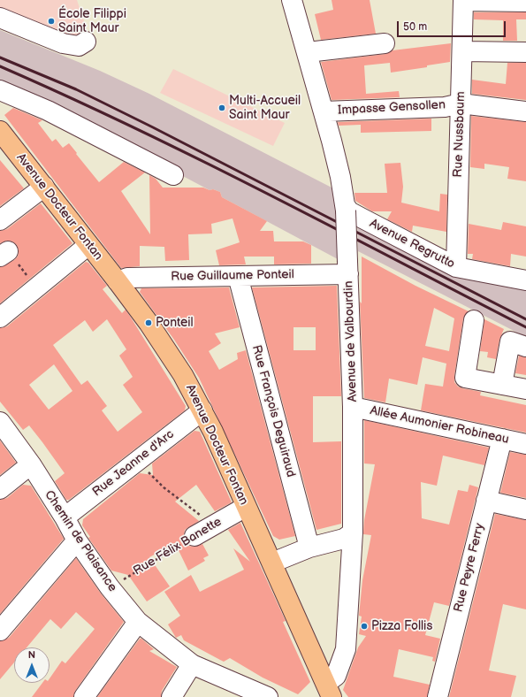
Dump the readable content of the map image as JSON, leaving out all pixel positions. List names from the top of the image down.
{
  "streets": {
    "main road": ["Avenue Docteur Fontan"],
    "street": [
      "Impasse Gensollen",
      "Rue Nussbaum",
      "Avenue Regrutto",
      "Rue Guillaume Ponteil",
      "Avenue de Valbourdin",
      "Rue François Deguiraud",
      "Allée Aumonier Robineau",
      "Rue Jeanne d'Arc",
      "Chemin de Plaisance",
      "Rue Félix Banette",
      "Rue Peyre Ferry"
    ]
  },
  "crossings": [
    ["Impasse Gensollen", "Rue Nussbaum"],
    ["Impasse Gensollen", "Avenue de Valbourdin"],
    ["Rue Nussbaum", "Avenue Regrutto"],
    ["Avenue Docteur Fontan", "Rue Guillaume Ponteil"],
    ["Avenue Docteur Fontan", "Avenue de Valbourdin"],
    ["Avenue Docteur Fontan", "Rue Jeanne d'Arc"],
    ["Avenue Docteur Fontan", "Rue Félix Banette"],
    ["Avenue Regrutto", "Avenue de Valbourdin"],
    ["Rue Guillaume Ponteil", "Avenue de Valbourdin"],
    ["Rue Guillaume Ponteil", "Rue François Deguiraud"],
    ["Avenue de Valbourdin", "Allée Aumonier Robineau"],
    ["Allée Aumonier Robineau", "Rue Peyre Ferry"],
    ["Rue Jeanne d'Arc", "Chemin de Plaisance"],
    ["Chemin de Plaisance", "Rue Félix Banette"]
  ],
  "places": [
    "École Filippi Saint Maur",
    "Multi-Accueil Saint Maur",
    "Ponteil",
    "Pizza Follis"
  ],
  "scale_bar": "50 m",
  "north": "top"
}
